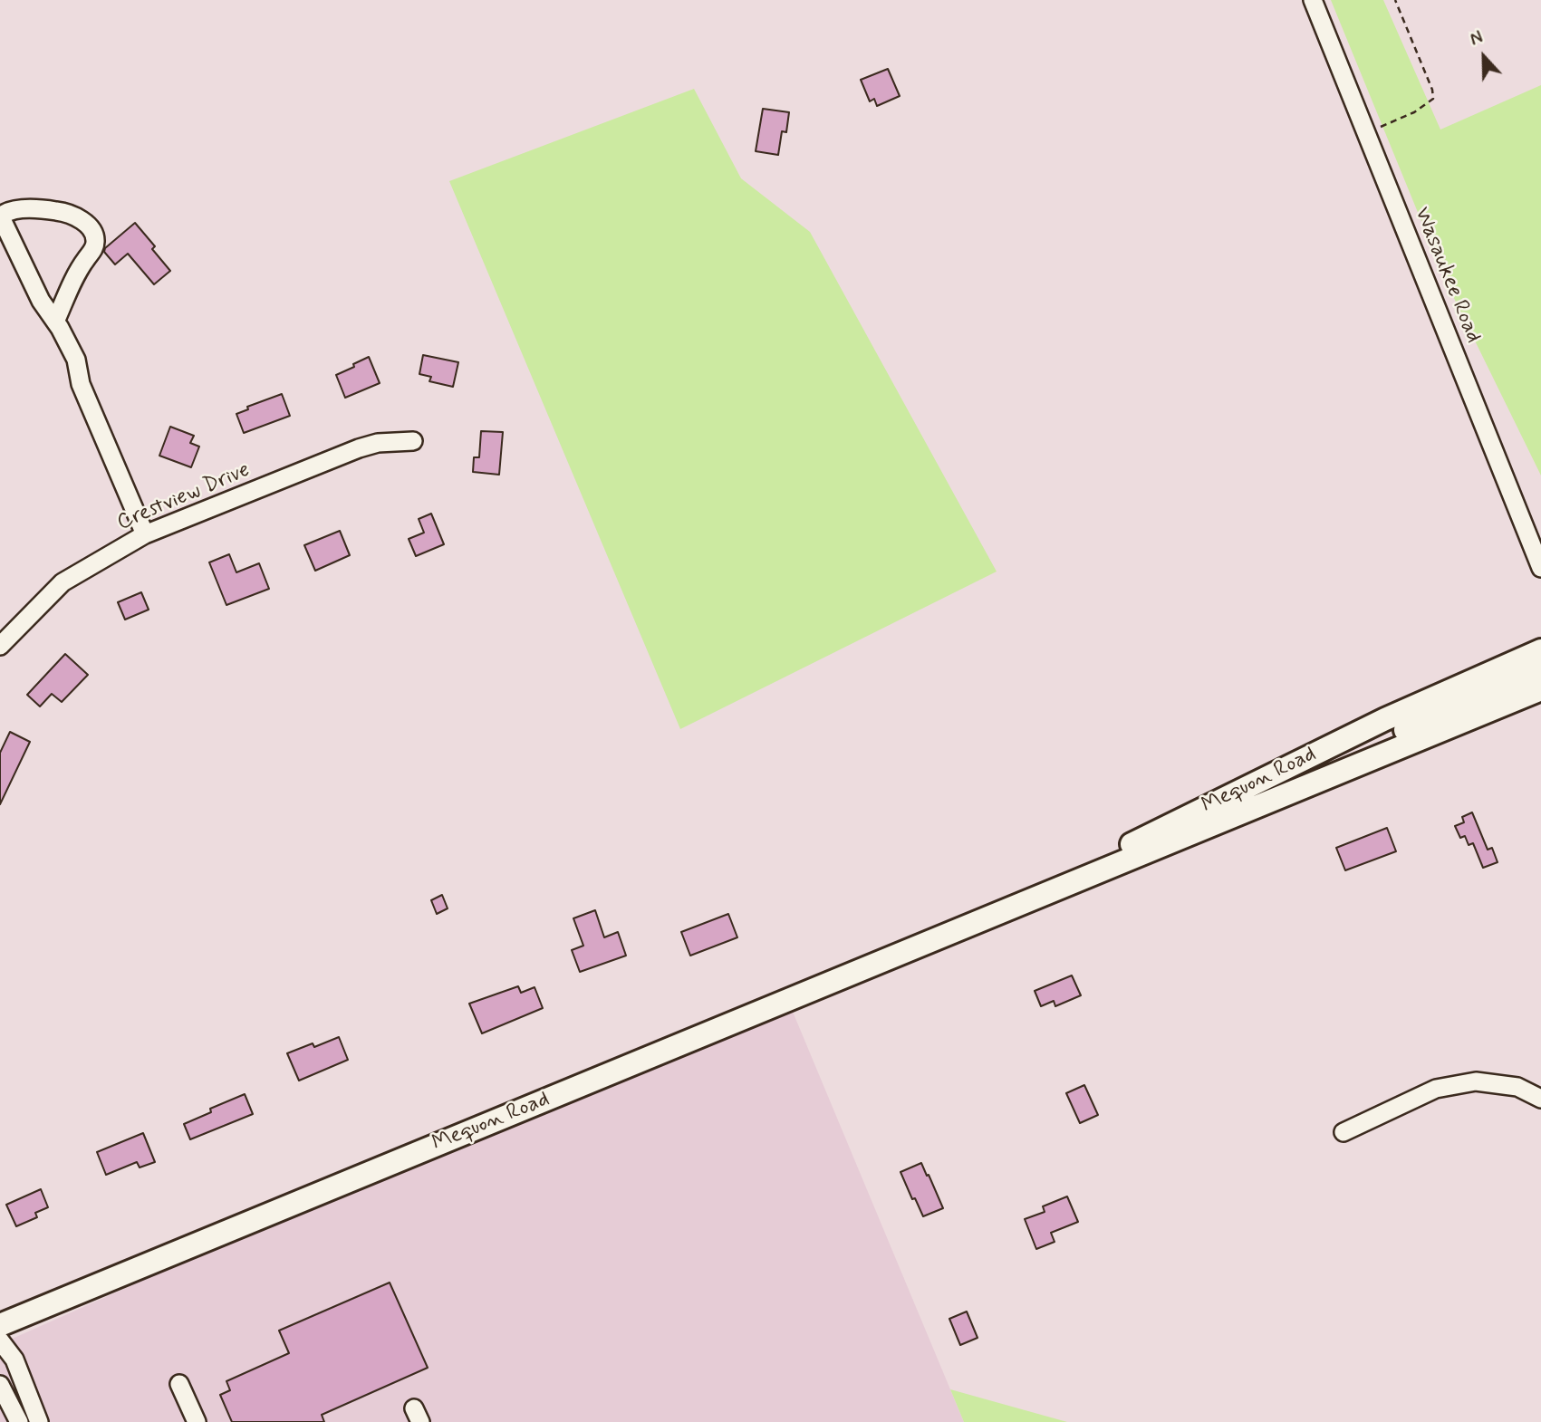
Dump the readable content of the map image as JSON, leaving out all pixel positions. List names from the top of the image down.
{
  "streets": {
    "main road": ["Mequon Road"],
    "street": ["Wasaukee Road", "Crestview Drive"]
  },
  "north": "top"
}
